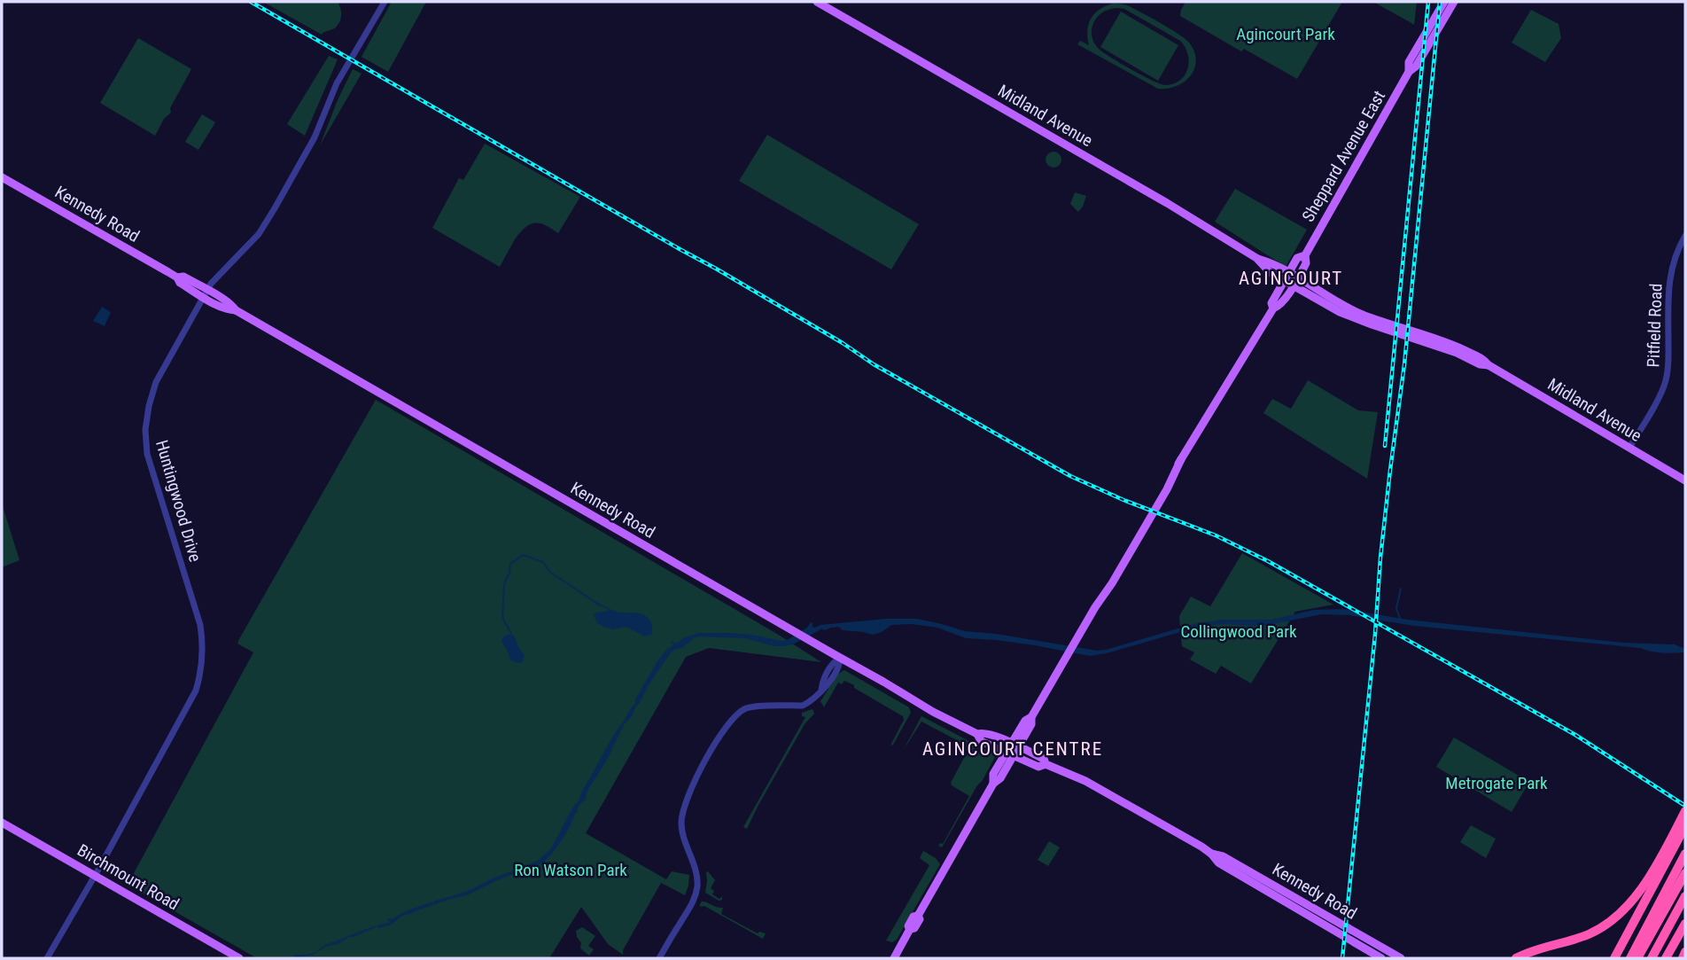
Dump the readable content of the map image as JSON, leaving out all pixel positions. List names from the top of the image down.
{
  "streets": {
    "main road": [
      "Midland Avenue",
      "Sheppard Avenue East",
      "Kennedy Road",
      "Birchmount Road"
    ],
    "street": ["Pitfield Road", "Huntingwood Drive"]
  },
  "crossings": [
    ["Midland Avenue", "Sheppard Avenue East"],
    ["Midland Avenue", "Pitfield Road"],
    ["Sheppard Avenue East", "Kennedy Road"],
    ["Kennedy Road", "Huntingwood Drive"],
    ["Huntingwood Drive", "Birchmount Road"]
  ],
  "districts": ["AGINCOURT", "AGINCOURT CENTRE"],
  "parks": [
    "Agincourt Park",
    "Collingwood Park",
    "Metrogate Park",
    "Ron Watson Park"
  ]
}
